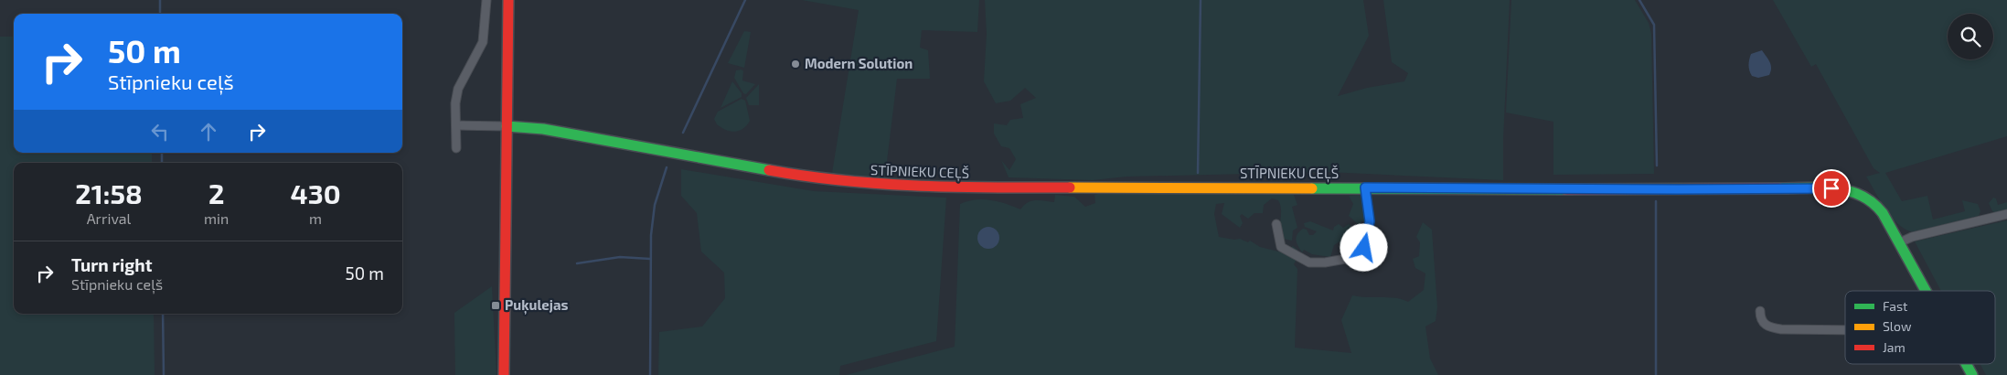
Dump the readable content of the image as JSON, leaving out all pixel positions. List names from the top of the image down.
{
  "streets": {
    "main road": ["STĪPNIEKU CEĻŠ"]
  },
  "places": {
    "other": ["Modern Solution"],
    "transit": ["Puķulejas"]
  },
  "legend": ["Fast", "Slow", "Jam"],
  "page": {
    "turn": ["50 m", "Stīpnieku ceļš"],
    "eta": [
      "21:58",
      "Arrival",
      "2",
      "min",
      "430",
      "m"
    ],
    "list": [
      {
        "name": "Turn right",
        "note": "Stīpnieku ceļš",
        "value": "50 m"
      }
    ]
  }
}
